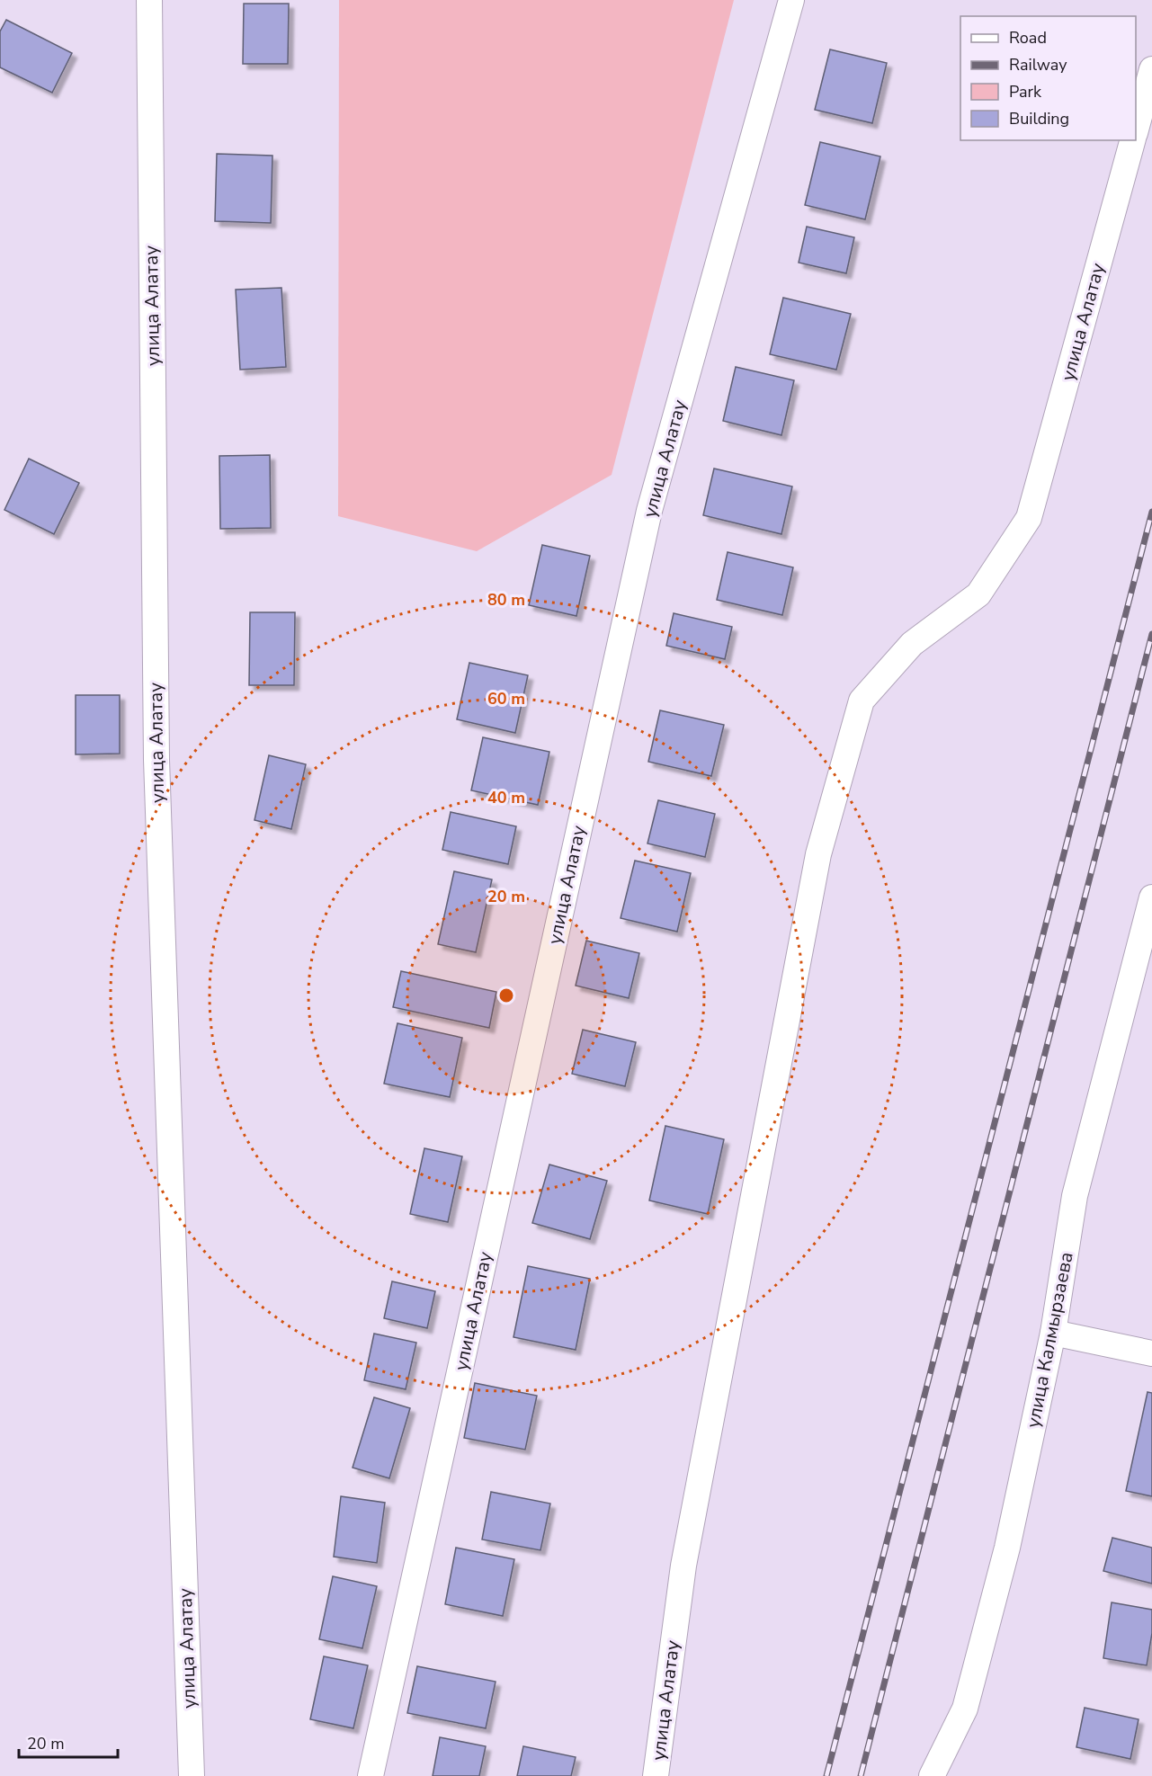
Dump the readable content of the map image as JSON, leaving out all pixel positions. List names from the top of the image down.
{
  "streets": {
    "street": ["улица Алатау", "улица Калмырзаева"]
  },
  "legend": [
    "Road",
    "Railway",
    "Park",
    "Building"
  ],
  "scale_bar": "20 m",
  "rings": [
    "80 m",
    "60 m",
    "40 m",
    "20 m"
  ]
}
